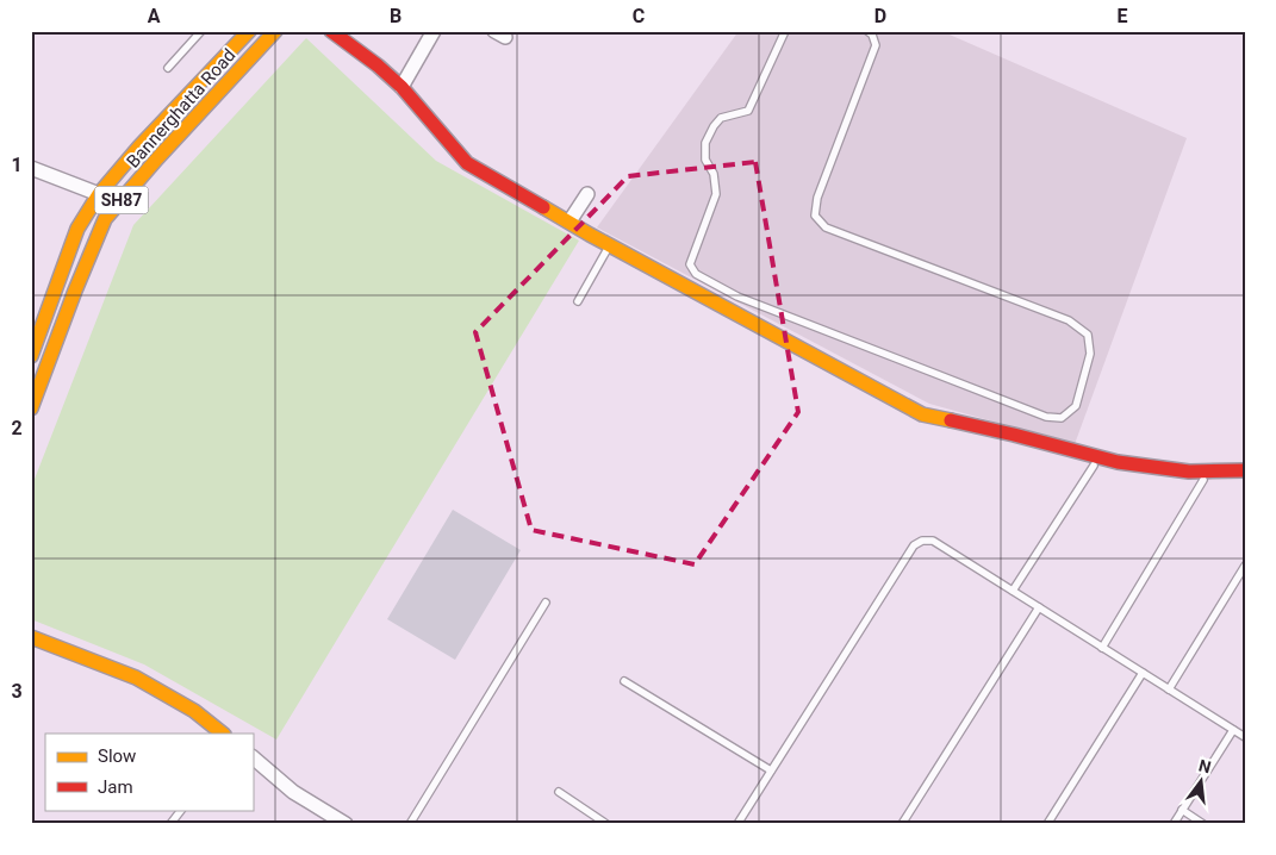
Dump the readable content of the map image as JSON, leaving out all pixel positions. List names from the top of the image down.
{
  "streets": {
    "street": ["Bannerghatta Road", "SH87"]
  },
  "legend": ["Slow", "Jam"],
  "north": "top",
  "grid": {
    "columns": [
      "A",
      "B",
      "C",
      "D",
      "E"
    ],
    "rows": ["1", "2", "3"]
  }
}
